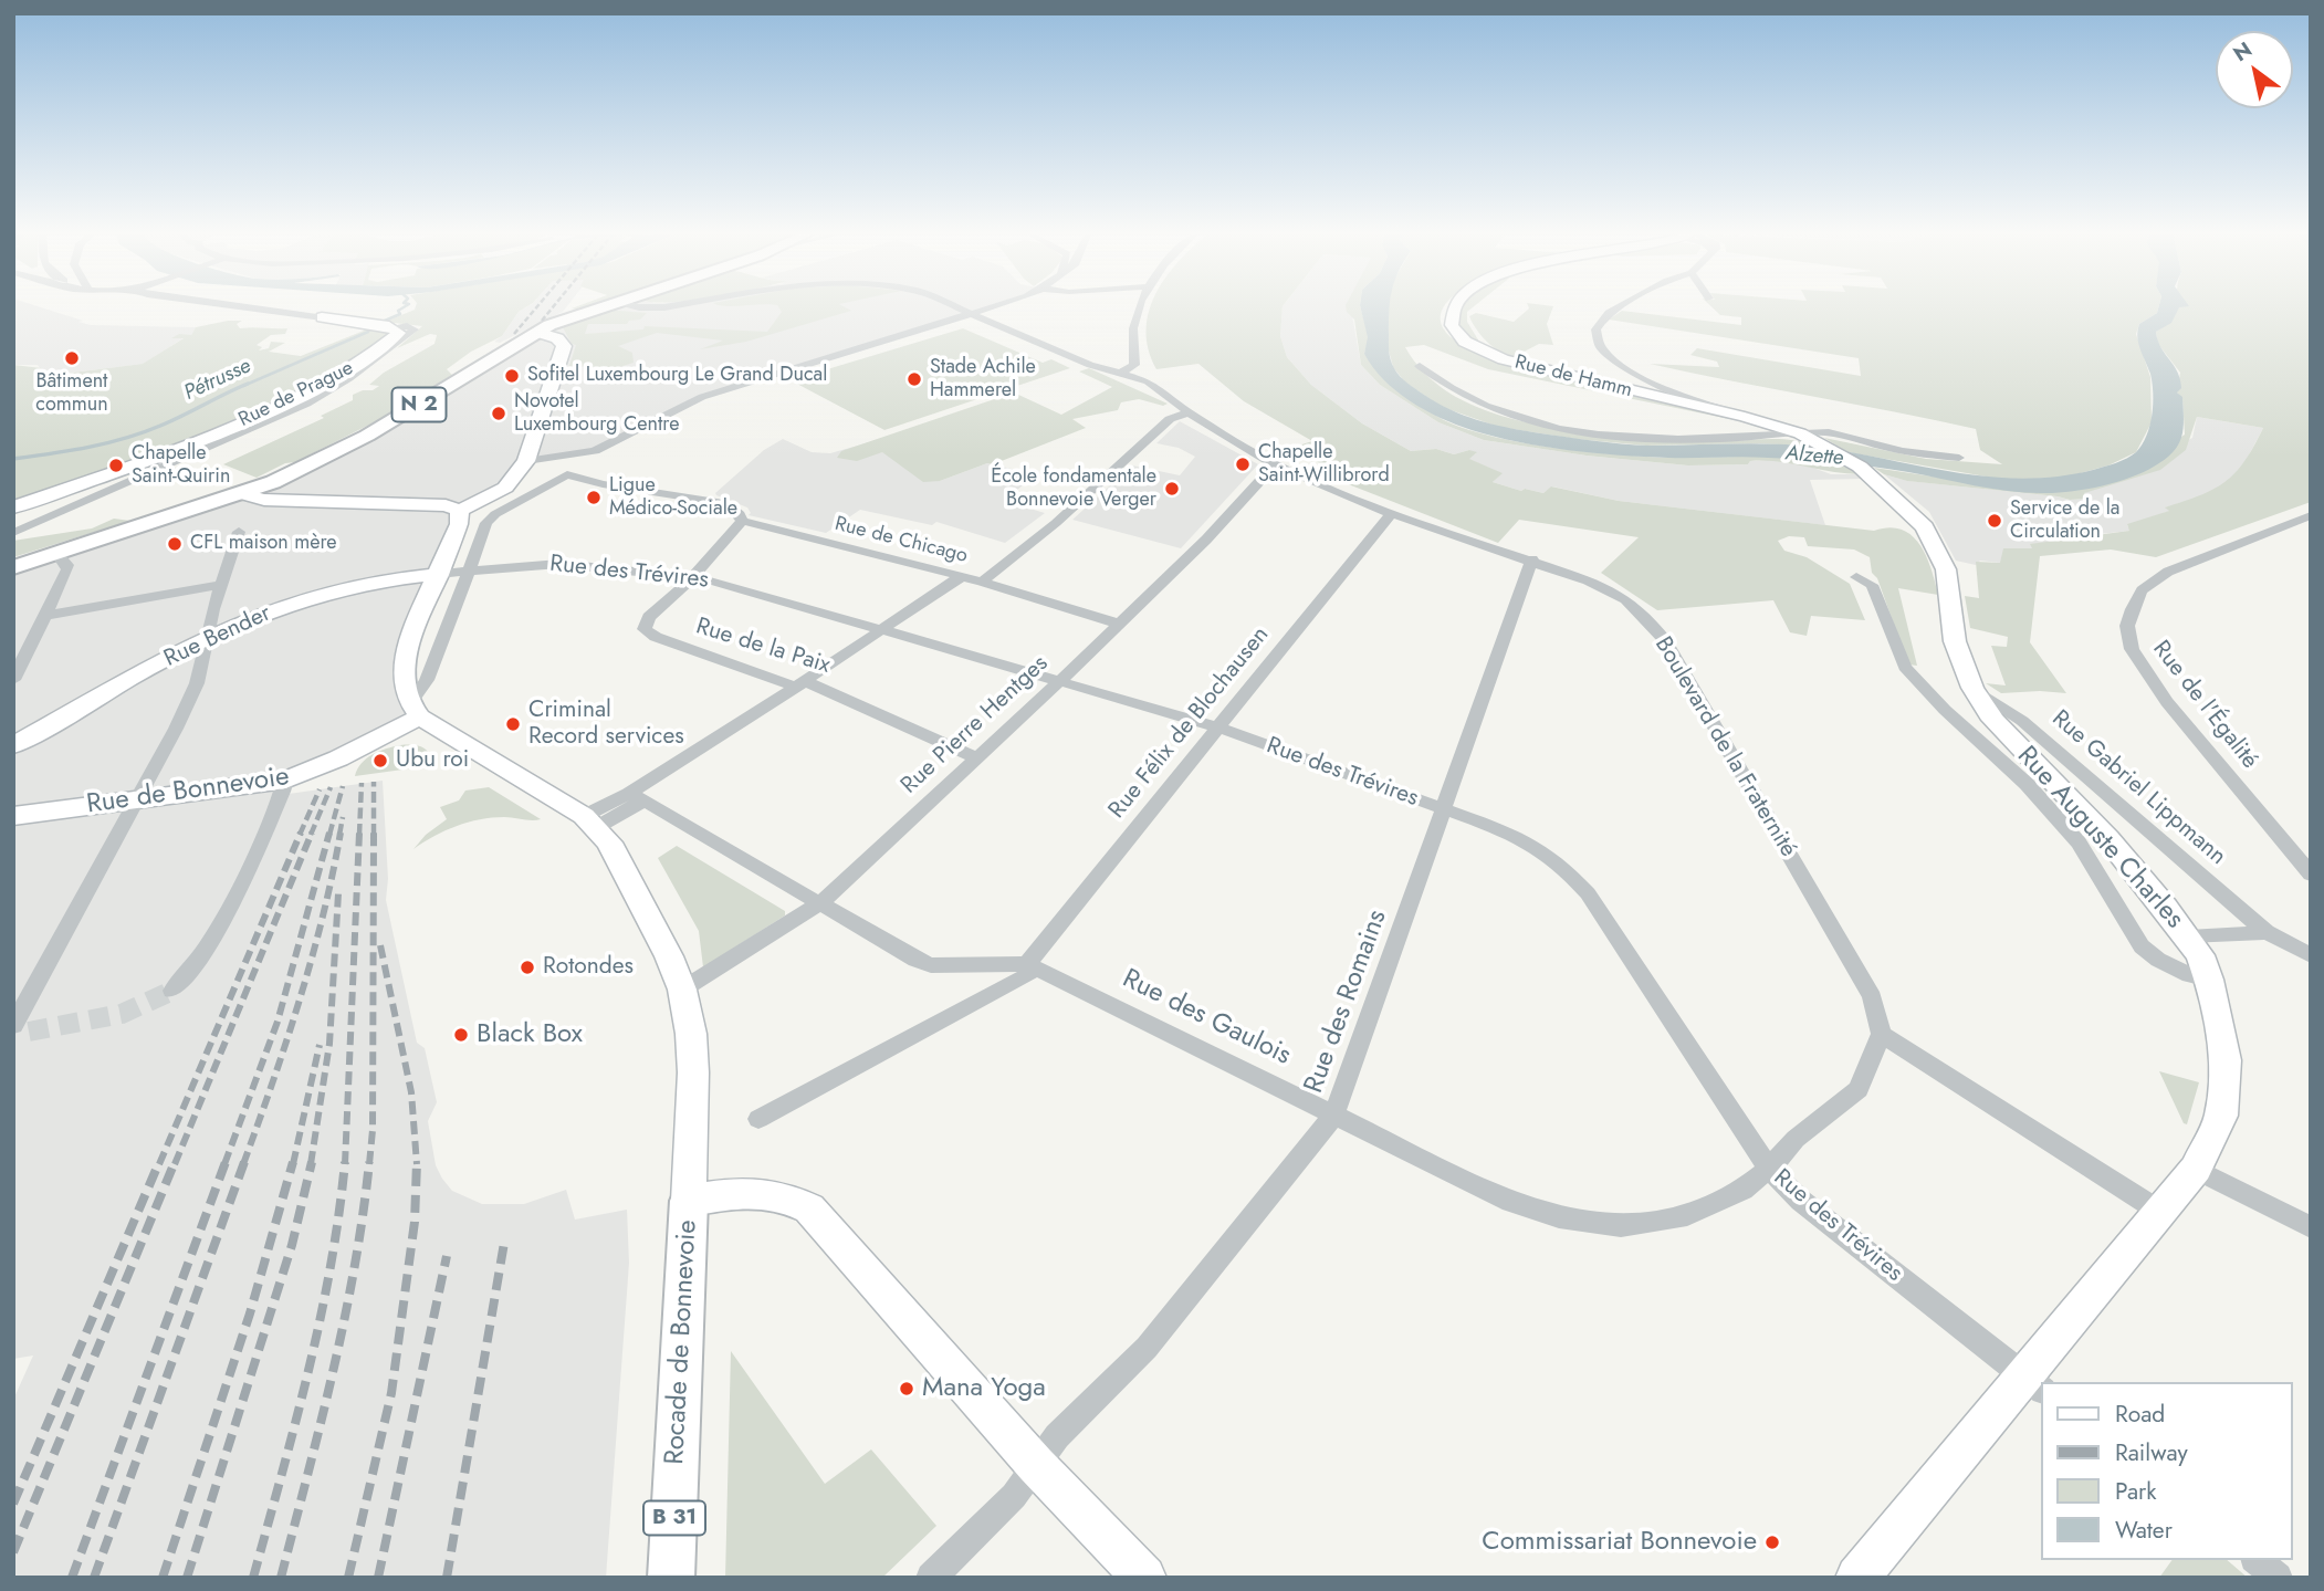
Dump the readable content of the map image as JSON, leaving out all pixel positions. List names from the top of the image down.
{
  "streets": {
    "main road": [
      "Rue de Hamm",
      "Rue de Prague",
      "N 2",
      "Rue Bender",
      "Rue de Bonnevoie",
      "Rue Auguste Charles",
      "Rocade de Bonnevoie",
      "B 31"
    ],
    "street": [
      "Rue de Chicago",
      "Rue des Trévires",
      "Rue de la Paix",
      "Rue de l'Égalité",
      "Rue Félix de Blochausen",
      "Rue Pierre Hentges",
      "Boulevard de la Fraternité",
      "Rue Gabriel Lippmann",
      "Rue des Romains",
      "Rue des Gaulois"
    ]
  },
  "crossings": [
    ["Rue de Hamm", "Rue Auguste Charles"],
    ["Rue de Chicago", "Rue Pierre Hentges"],
    ["Rue des Trévires", "Rue Bender"],
    ["Rue des Trévires", "Rue de la Paix"],
    ["Rue des Trévires", "Rue Félix de Blochausen"],
    ["Rue des Trévires", "Rue Pierre Hentges"],
    ["Rue des Trévires", "Rue Auguste Charles"],
    ["Rue des Trévires", "Rue des Romains"],
    ["Rue des Trévires", "Rue des Gaulois"],
    ["Rue de la Paix", "Rue Pierre Hentges"],
    ["Rue Félix de Blochausen", "Boulevard de la Fraternité"],
    ["Rue Félix de Blochausen", "Rue des Gaulois"],
    ["Rue Pierre Hentges", "Boulevard de la Fraternité"],
    ["Rue Pierre Hentges", "Rue des Gaulois"],
    ["Boulevard de la Fraternité", "Rue des Romains"],
    ["Rue Gabriel Lippmann", "Rue Auguste Charles"],
    ["Rue des Romains", "Rue des Gaulois"]
  ],
  "water": ["Pétrusse", "Alzette"],
  "places": [
    "Bâtiment commun",
    "Sofitel Luxembourg Le Grand Ducal",
    "Stade Achile Hammerel",
    "Novotel Luxembourg Centre",
    "Chapelle Saint-Willibrord",
    "Chapelle Saint-Quirin",
    "École fondamentale Bonnevoie Verger",
    "Ligue Médico-Sociale",
    "Service de la Circulation",
    "CFL maison mère",
    "Criminal Record services",
    "Ubu roi",
    "Rotondes",
    "Black Box",
    "Mana Yoga",
    "Commissariat Bonnevoie"
  ],
  "legend": [
    "Road",
    "Railway",
    "Park",
    "Water"
  ],
  "north": "top left"
}
